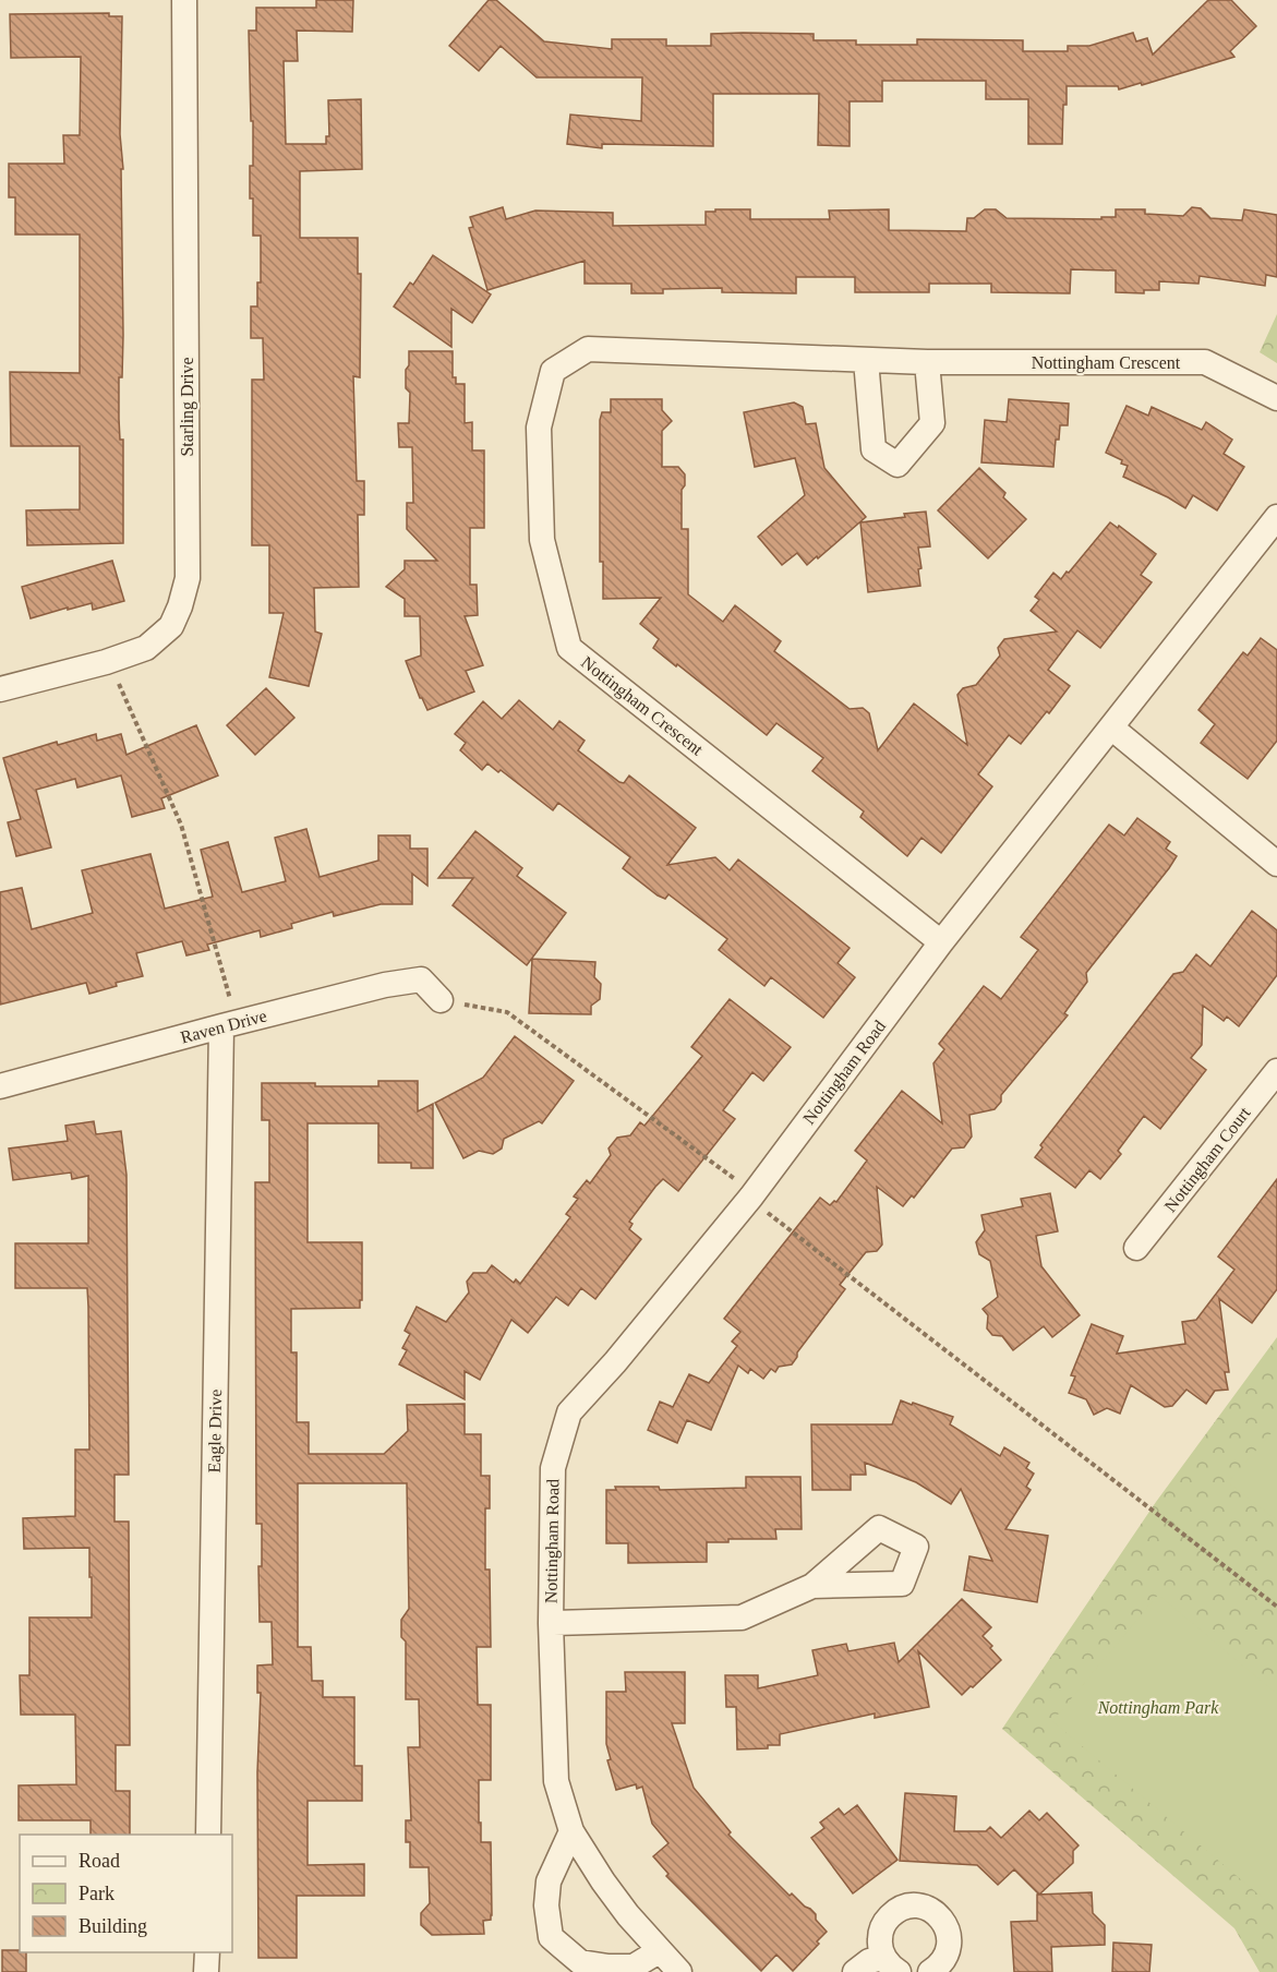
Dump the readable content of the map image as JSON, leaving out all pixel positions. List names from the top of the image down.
{
  "streets": {
    "street": [
      "Nottingham Crescent",
      "Starling Drive",
      "Raven Drive",
      "Nottingham Road",
      "Nottingham Court",
      "Eagle Drive"
    ]
  },
  "crossings": [
    ["Nottingham Crescent", "Nottingham Road"],
    ["Raven Drive", "Eagle Drive"]
  ],
  "parks": ["Nottingham Park"],
  "legend": ["Road", "Park", "Building"]
}
